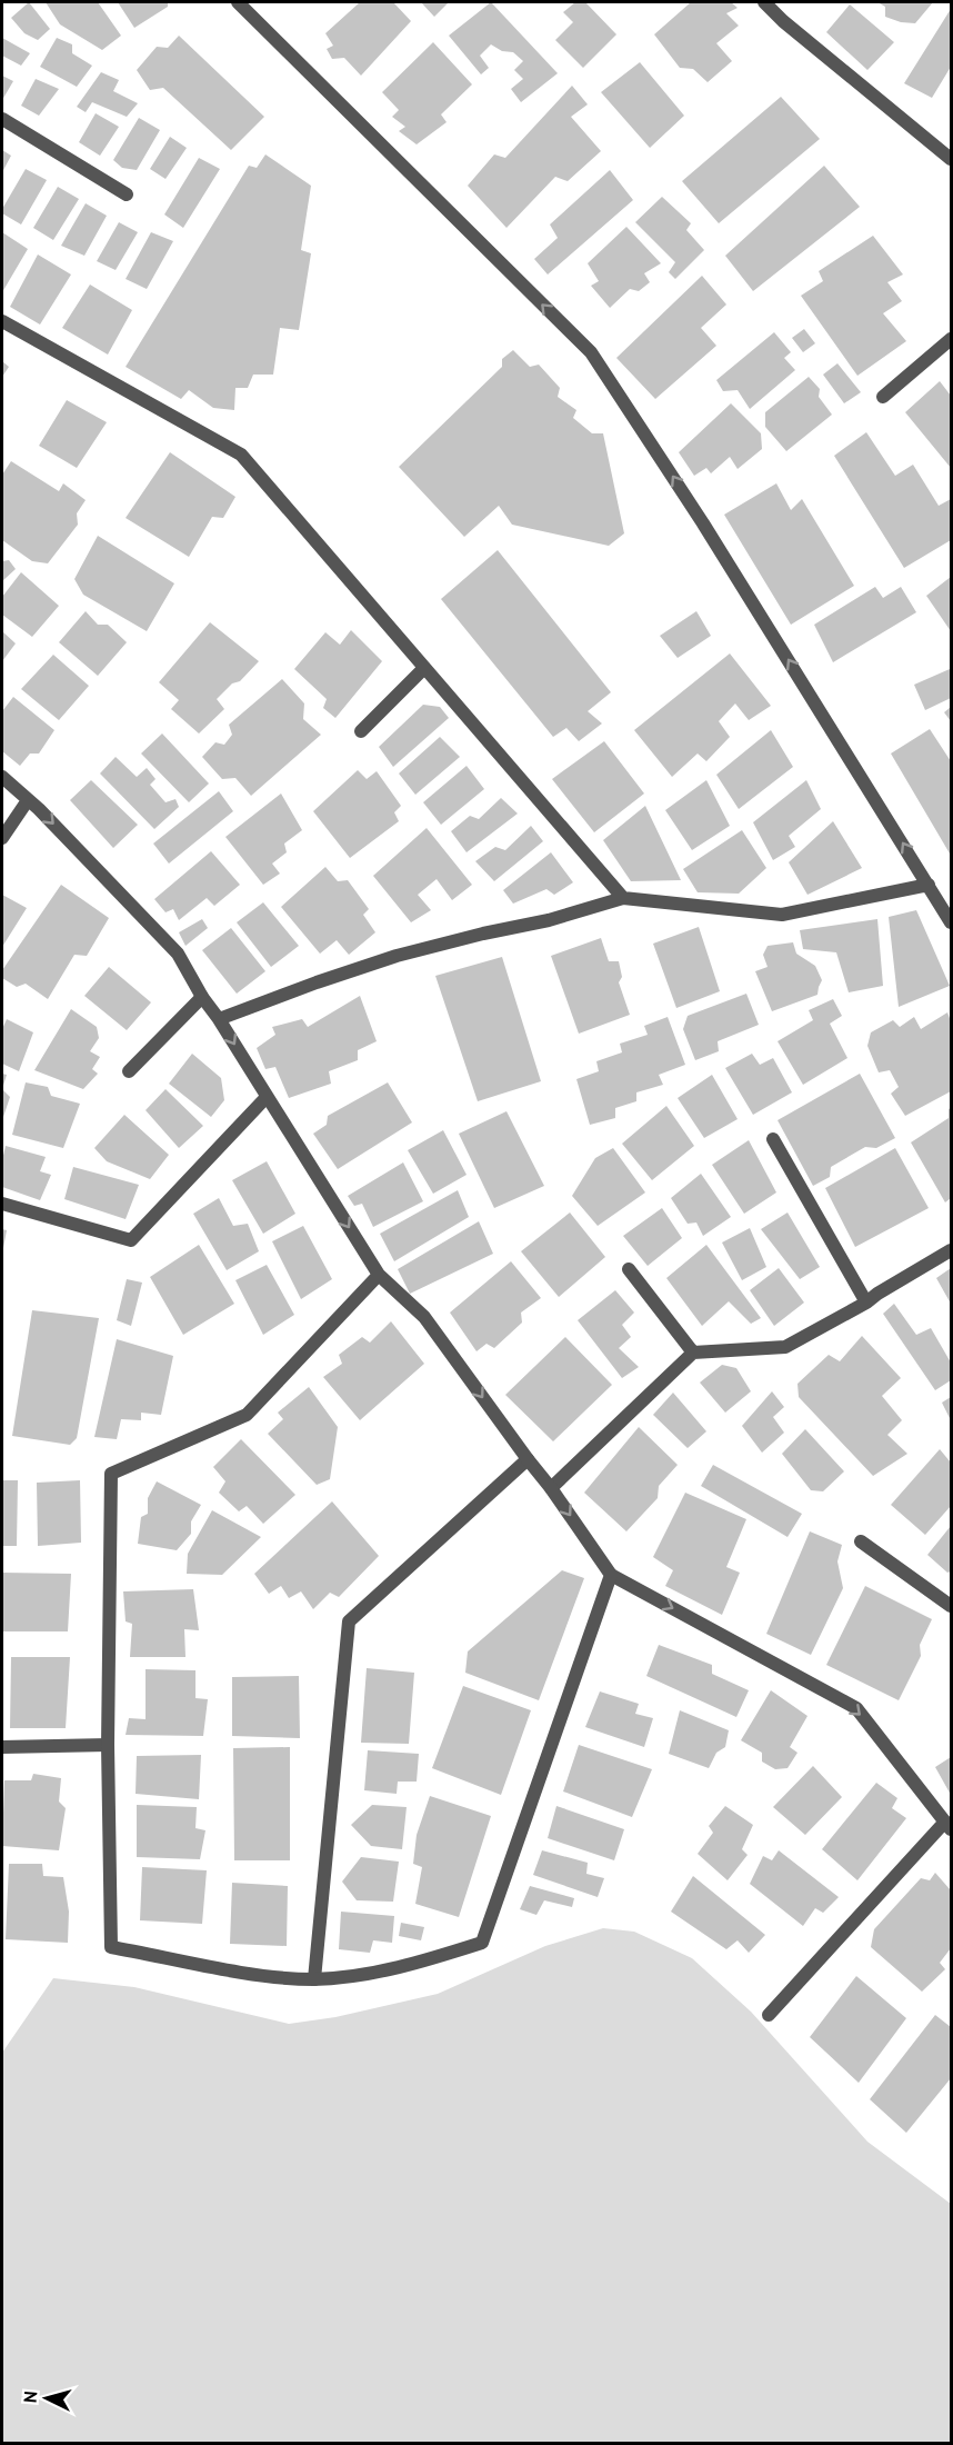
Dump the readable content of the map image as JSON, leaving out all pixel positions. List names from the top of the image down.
{
  "north": "left"
}
